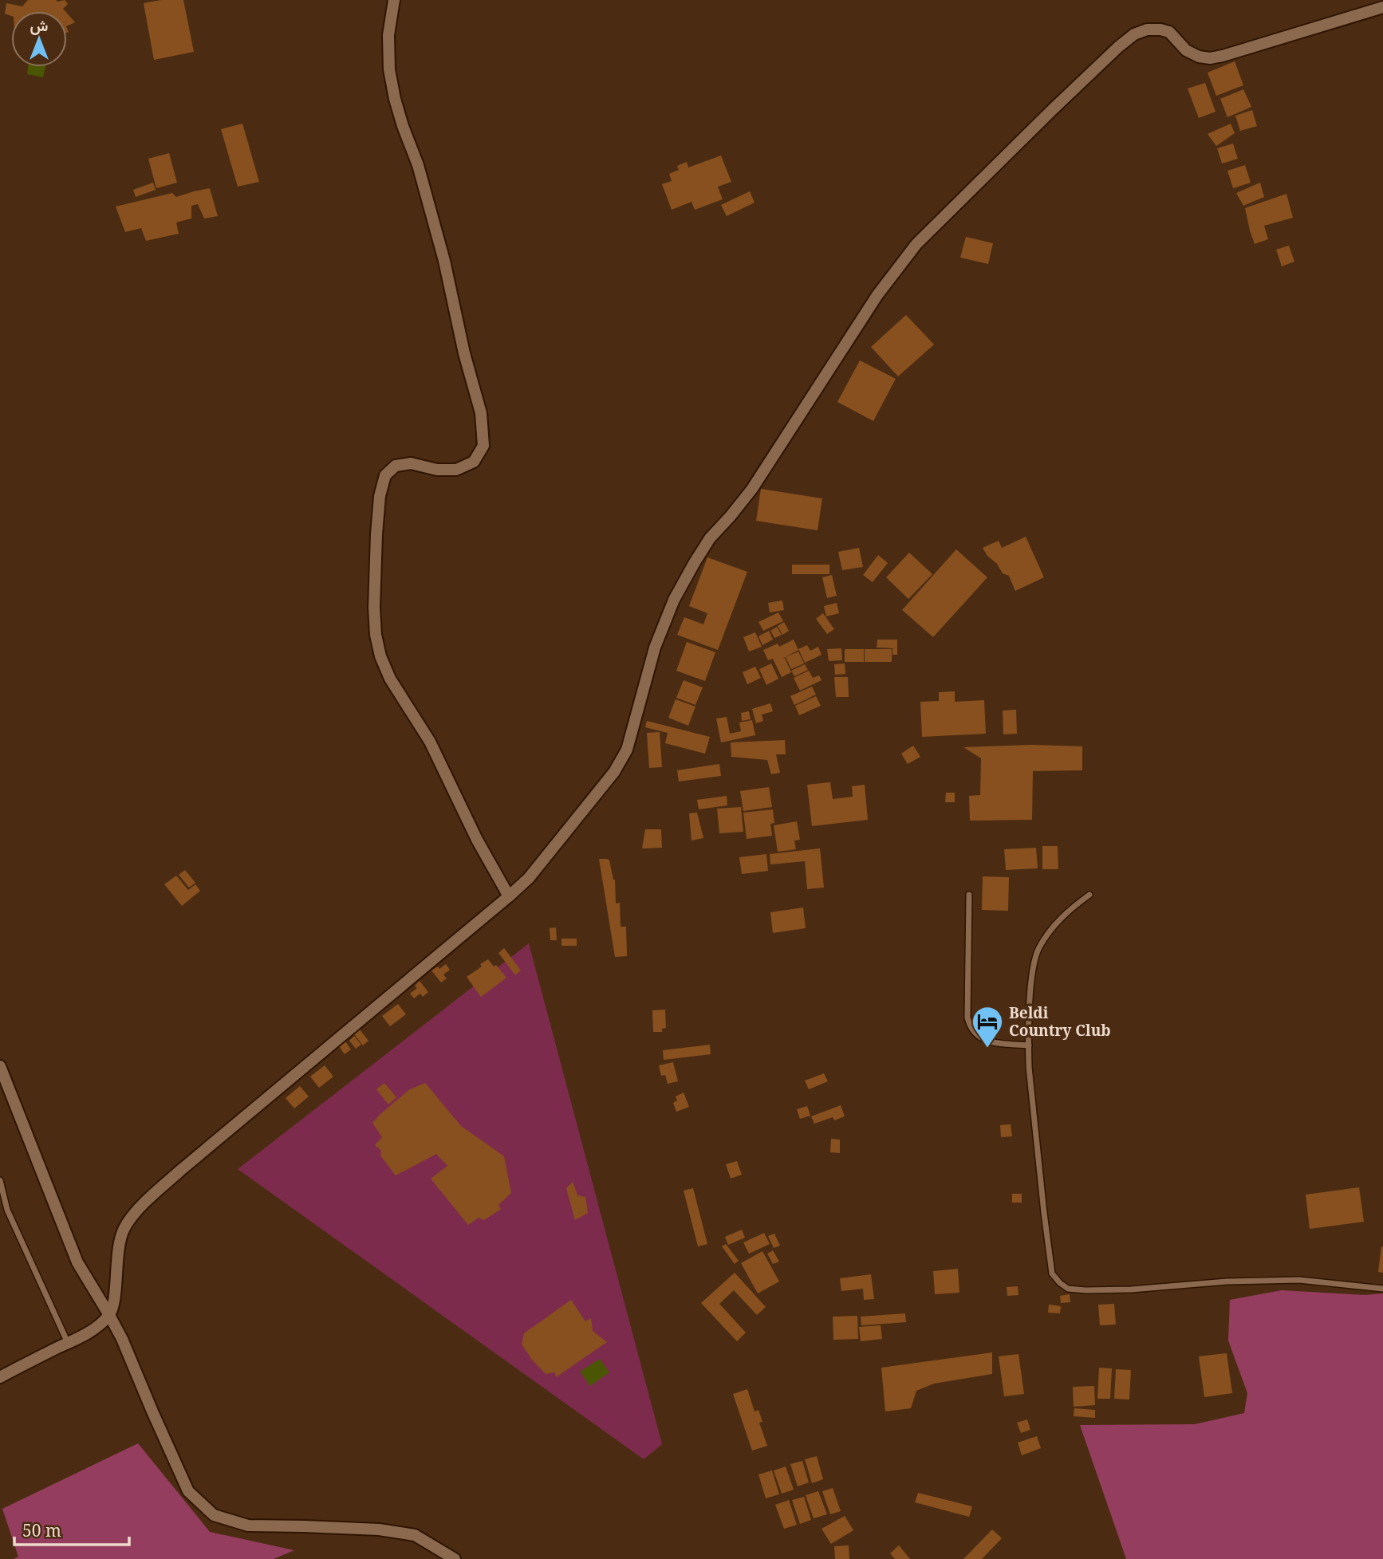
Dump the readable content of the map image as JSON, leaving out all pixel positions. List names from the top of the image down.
{
  "places": {
    "hotel": ["Beldi Country Club"]
  },
  "scale_bar": "50 m",
  "north": "top"
}
